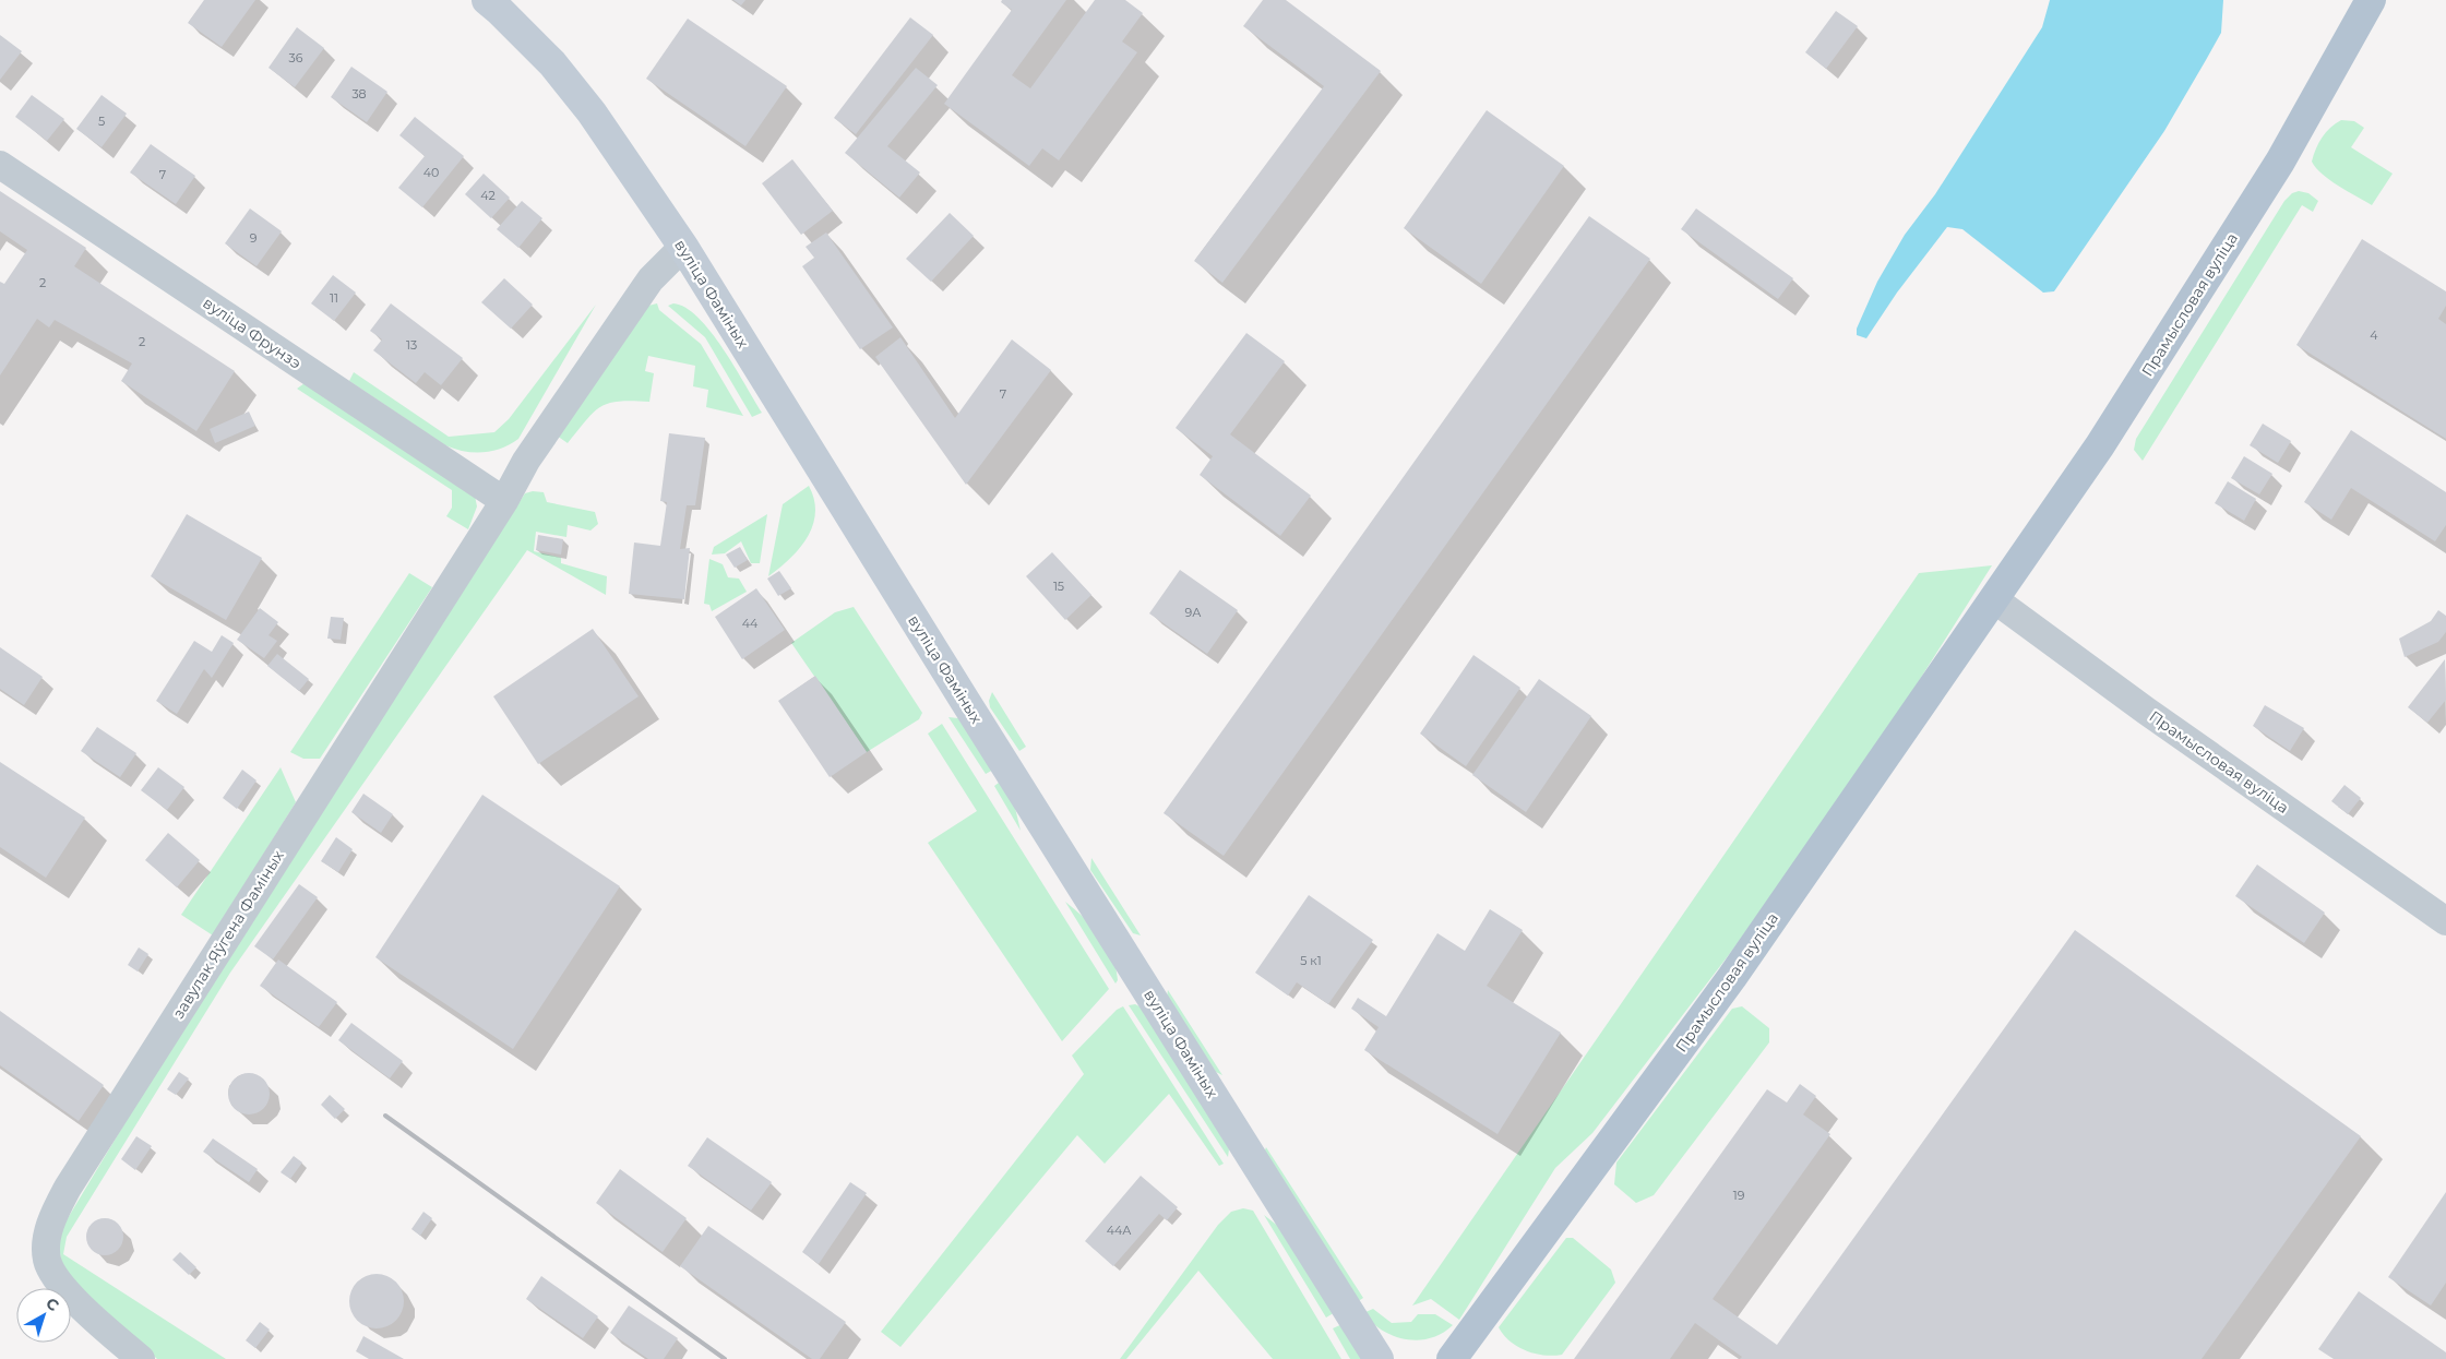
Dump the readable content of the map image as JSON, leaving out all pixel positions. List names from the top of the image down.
{
  "streets": {
    "main road": ["вуліца Фаміных", "Прамысловая вуліца"],
    "street": ["вуліца Фрунзэ", "завулак Яўгена Фаміных"]
  },
  "crossings": [
    ["вуліца Фаміных", "завулак Яўгена Фаміных"],
    ["вуліца Фрунзэ", "завулак Яўгена Фаміных"]
  ],
  "house_numbers": [
    "36",
    "38",
    "5",
    "40",
    "7",
    "42",
    "9",
    "2",
    "11",
    "4",
    "2",
    "13",
    "7",
    "15",
    "9А",
    "44",
    "5 к1",
    "19",
    "44А"
  ],
  "north": "top right"
}
